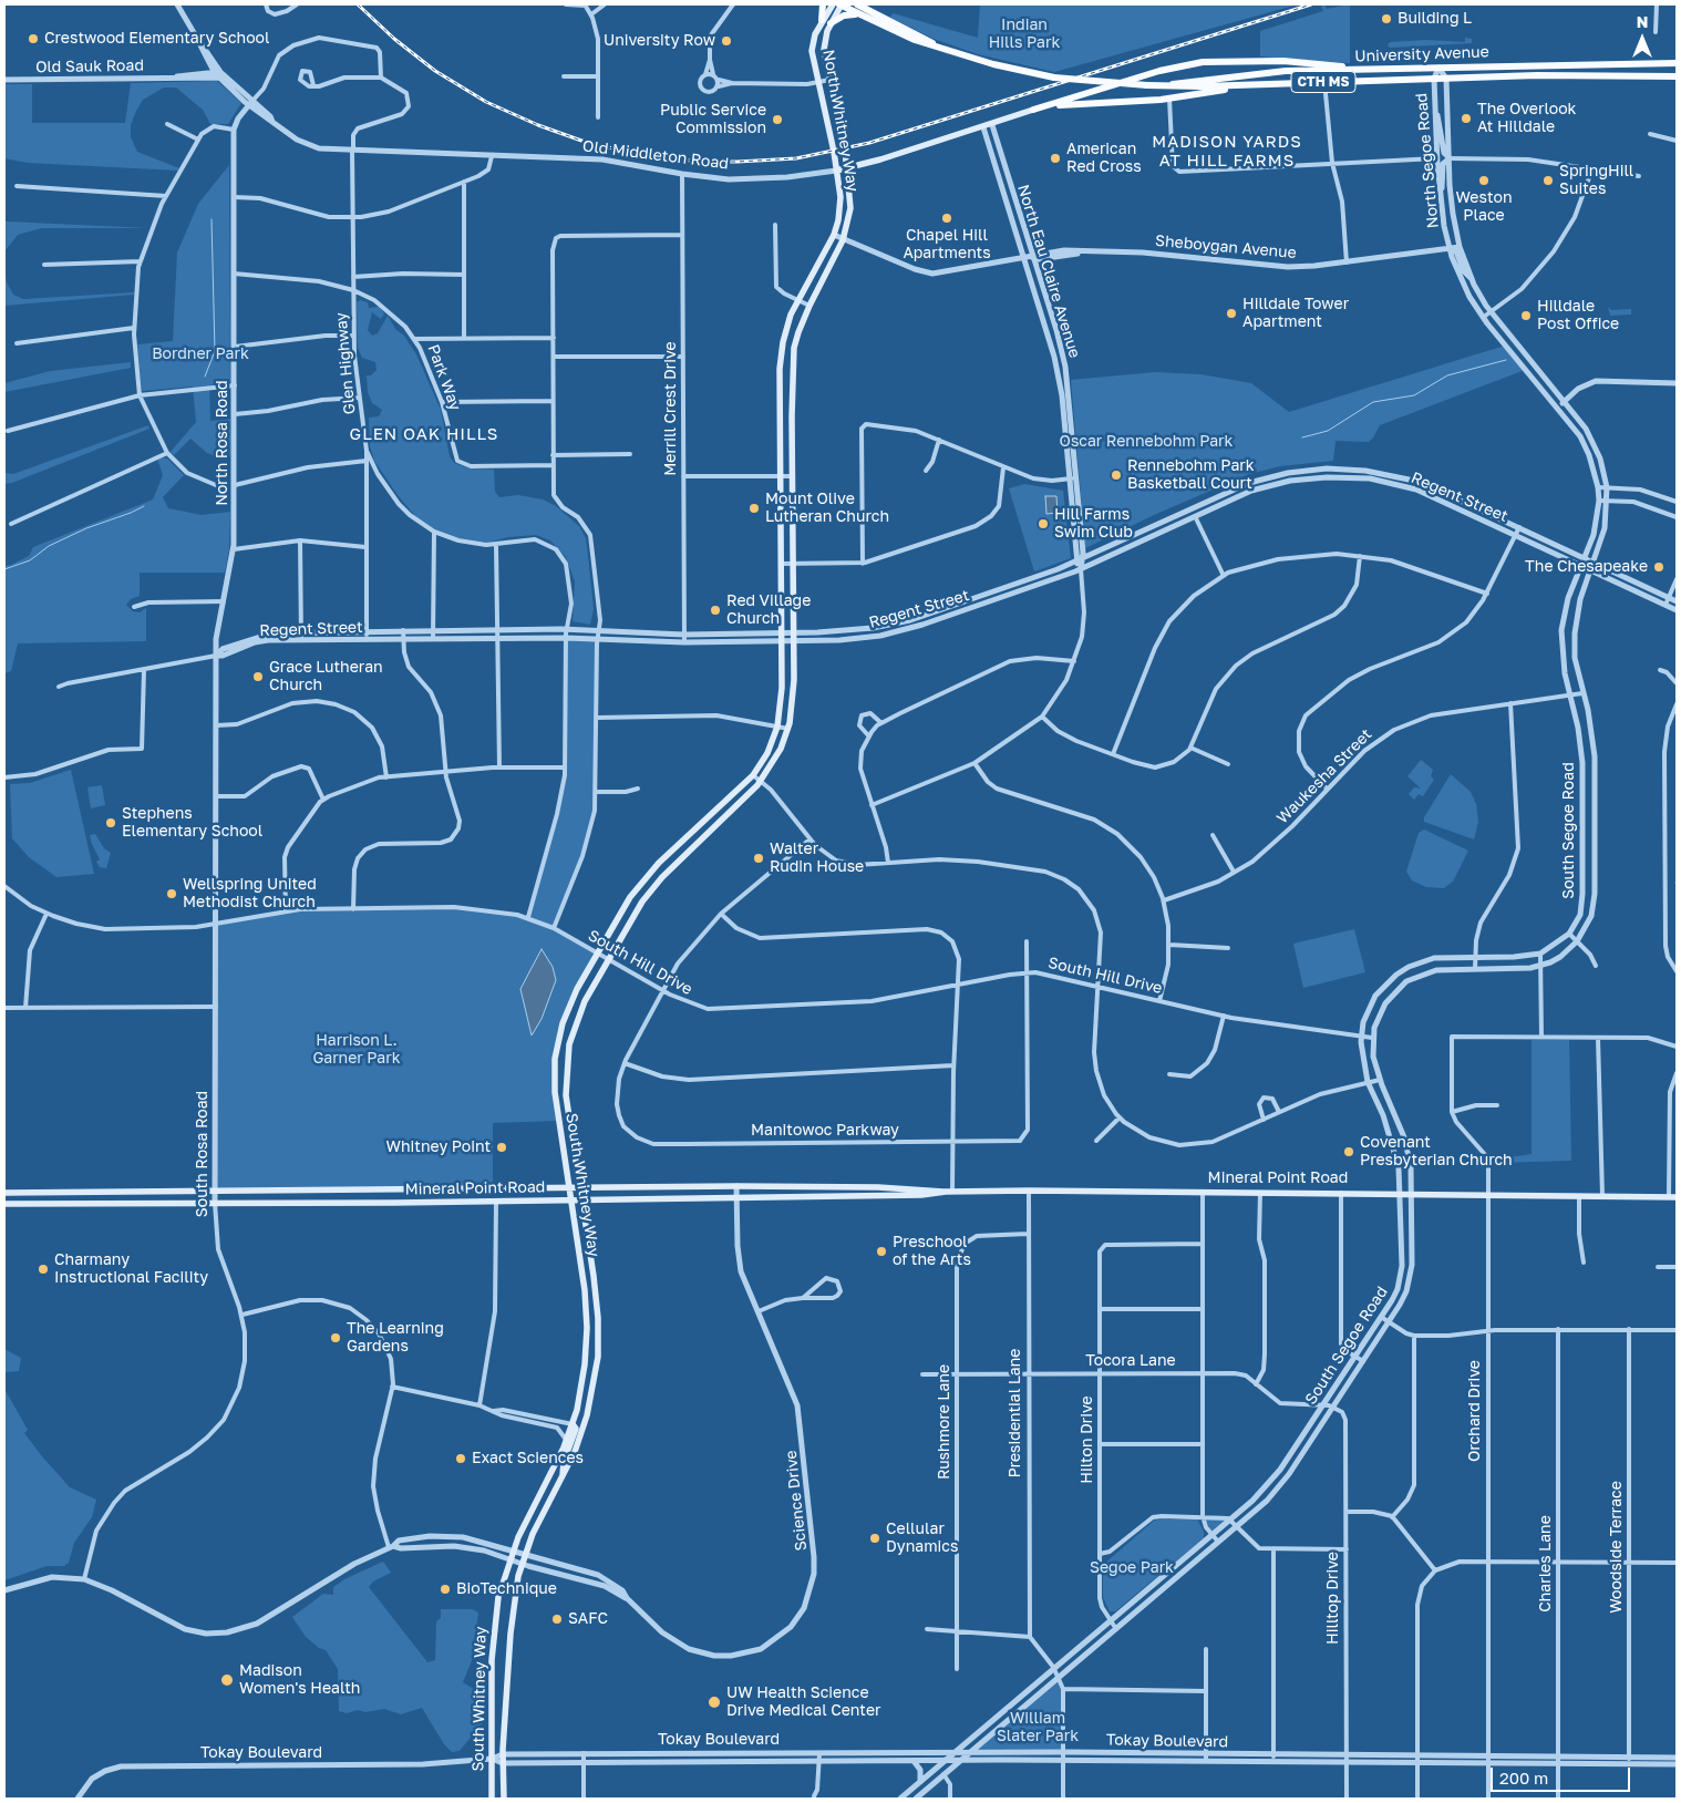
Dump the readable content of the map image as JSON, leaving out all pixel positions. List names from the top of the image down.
{
  "streets": {
    "main road": [
      "University Avenue",
      "CTH MS",
      "North Whitney Way",
      "Old Middleton Road",
      "Mineral Point Road",
      "South Whitney Way"
    ],
    "street": [
      "Old Sauk Road",
      "North Segoe Road",
      "Sheboygan Avenue",
      "North Eau Claire Avenue",
      "Glen Highway",
      "Park Way",
      "Merrill Crest Drive",
      "North Rosa Road",
      "Regent Street",
      "Waukesha Street",
      "South Segoe Road",
      "South Hill Drive",
      "Manitowoc Parkway",
      "South Rosa Road",
      "Tocora Lane",
      "Orchard Drive",
      "Presidential Lane",
      "Rushmore Lane",
      "Hilton Drive",
      "Science Drive",
      "Woodside Terrace",
      "Charles Lane",
      "Hilltop Drive",
      "Tokay Boulevard"
    ]
  },
  "crossings": [
    ["University Avenue", "North Whitney Way"],
    ["University Avenue", "North Segoe Road"],
    ["Old Sauk Road", "Old Middleton Road"],
    ["North Whitney Way", "Old Middleton Road"],
    ["North Whitney Way", "Regent Street"],
    ["North Whitney Way", "South Whitney Way"],
    ["Old Middleton Road", "North Eau Claire Avenue"],
    ["Old Middleton Road", "Glen Highway"],
    ["Old Middleton Road", "Merrill Crest Drive"],
    ["North Segoe Road", "Sheboygan Avenue"],
    ["North Segoe Road", "Regent Street"],
    ["North Segoe Road", "South Segoe Road"],
    ["Sheboygan Avenue", "North Eau Claire Avenue"],
    ["North Eau Claire Avenue", "Regent Street"],
    ["Glen Highway", "Park Way"],
    ["Glen Highway", "Regent Street"],
    ["Park Way", "North Rosa Road"],
    ["Merrill Crest Drive", "Regent Street"],
    ["North Rosa Road", "Regent Street"],
    ["North Rosa Road", "South Rosa Road"],
    ["Regent Street", "South Segoe Road"],
    ["Regent Street", "South Rosa Road"],
    ["Regent Street", "South Whitney Way"],
    ["Waukesha Street", "South Segoe Road"],
    ["South Segoe Road", "South Hill Drive"],
    ["South Segoe Road", "Mineral Point Road"],
    ["South Segoe Road", "Tocora Lane"],
    ["South Segoe Road", "Hilton Drive"],
    ["South Segoe Road", "Hilltop Drive"],
    ["South Segoe Road", "Tokay Boulevard"],
    ["South Hill Drive", "Manitowoc Parkway"],
    ["South Hill Drive", "South Rosa Road"],
    ["South Hill Drive", "South Whitney Way"],
    ["South Rosa Road", "Mineral Point Road"],
    ["South Rosa Road", "Science Drive"],
    ["Mineral Point Road", "South Whitney Way"],
    ["Mineral Point Road", "Orchard Drive"],
    ["Mineral Point Road", "Presidential Lane"],
    ["Mineral Point Road", "Science Drive"],
    ["South Whitney Way", "Science Drive"],
    ["South Whitney Way", "Tokay Boulevard"],
    ["Tocora Lane", "Presidential Lane"],
    ["Tocora Lane", "Rushmore Lane"],
    ["Tocora Lane", "Hilton Drive"],
    ["Tocora Lane", "Hilltop Drive"],
    ["Orchard Drive", "Tokay Boulevard"],
    ["Presidential Lane", "Rushmore Lane"],
    ["Woodside Terrace", "Tokay Boulevard"],
    ["Charles Lane", "Tokay Boulevard"],
    ["Hilltop Drive", "Tokay Boulevard"]
  ],
  "districts": ["MADISON YARDS AT HILL FARMS", "GLEN OAK HILLS"],
  "parks": [
    "Indian Hills Park",
    "Bordner Park",
    "Oscar Rennebohm Park",
    "Harrison L. Garner Park",
    "Segoe Park",
    "William Slater Park"
  ],
  "places": [
    "Building L",
    "Crestwood Elementary School",
    "University Row",
    "The Overlook At Hilldale",
    "Public Service Commission",
    "American Red Cross",
    "Weston Place",
    "SpringHill Suites",
    "Chapel Hill Apartments",
    "Hilldale Tower Apartment",
    "Hilldale Post Office",
    "Rennebohm Park Basketball Court",
    "Mount Olive Lutheran Church",
    "Hill Farms Swim Club",
    "The Chesapeake",
    "Red Village Church",
    "Grace Lutheran Church",
    "Stephens Elementary School",
    "Walter Rudin House",
    "Wellspring United Methodist Church",
    "Whitney Point",
    "Covenant Presbyterian Church",
    "Preschool of the Arts",
    "Charmany Instructional Facility",
    "The Learning Gardens",
    "Exact Sciences",
    "Cellular Dynamics",
    "BioTechnique",
    "SAFC",
    "Madison Women's Health",
    "UW Health Science Drive Medical Center"
  ],
  "scale_bar": "200 m",
  "north": "top"
}
